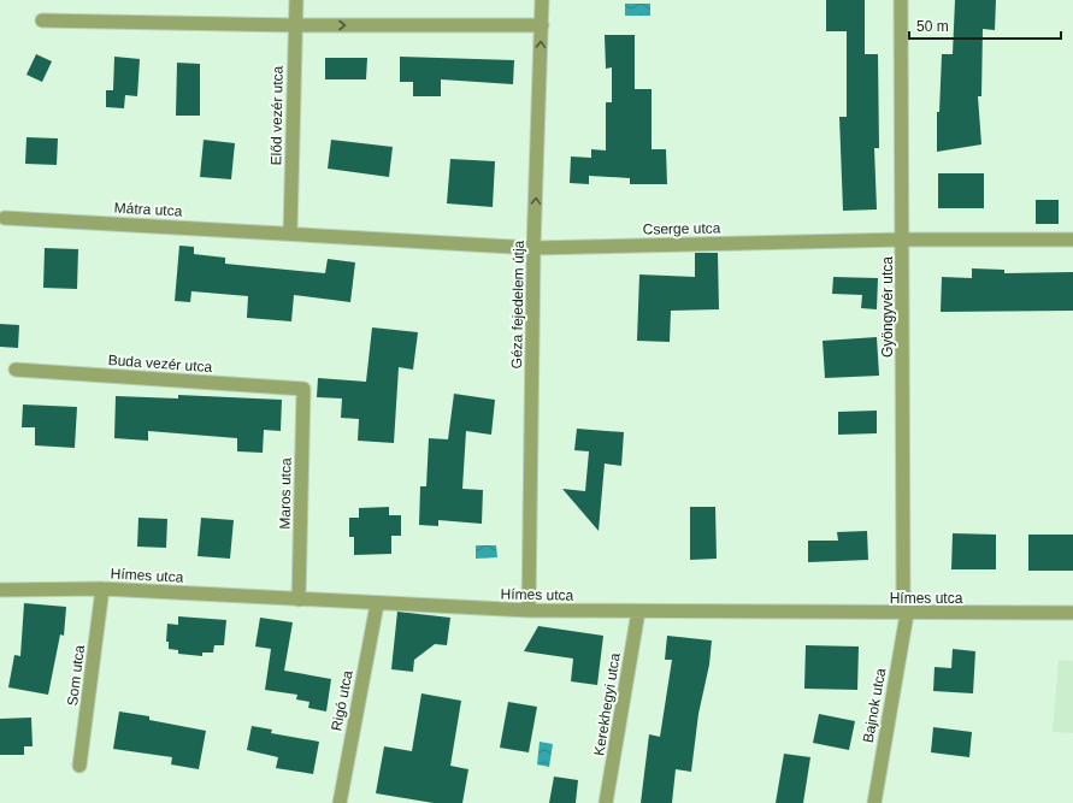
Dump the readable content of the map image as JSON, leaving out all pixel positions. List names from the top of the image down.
{
  "streets": {
    "street": [
      "Előd vezér utca",
      "Mátra utca",
      "Cserge utca",
      "Géza fejedelem útja",
      "Gyöngyvér utca",
      "Buda vezér utca",
      "Maros utca",
      "Hímes utca",
      "Som utca",
      "Rigó utca",
      "Kerekhegyi utca",
      "Bajnok utca"
    ]
  },
  "crossings": [
    ["Előd vezér utca", "Mátra utca"],
    ["Előd vezér utca", "Cserge utca"],
    ["Mátra utca", "Cserge utca"],
    ["Cserge utca", "Géza fejedelem útja"],
    ["Cserge utca", "Gyöngyvér utca"],
    ["Géza fejedelem útja", "Hímes utca"],
    ["Gyöngyvér utca", "Hímes utca"],
    ["Gyöngyvér utca", "Bajnok utca"],
    ["Buda vezér utca", "Maros utca"],
    ["Maros utca", "Hímes utca"],
    ["Hímes utca", "Som utca"],
    ["Hímes utca", "Rigó utca"],
    ["Hímes utca", "Kerekhegyi utca"],
    ["Hímes utca", "Bajnok utca"]
  ],
  "one_way": ["Géza fejedelem útja"],
  "scale_bar": "50 m"
}
